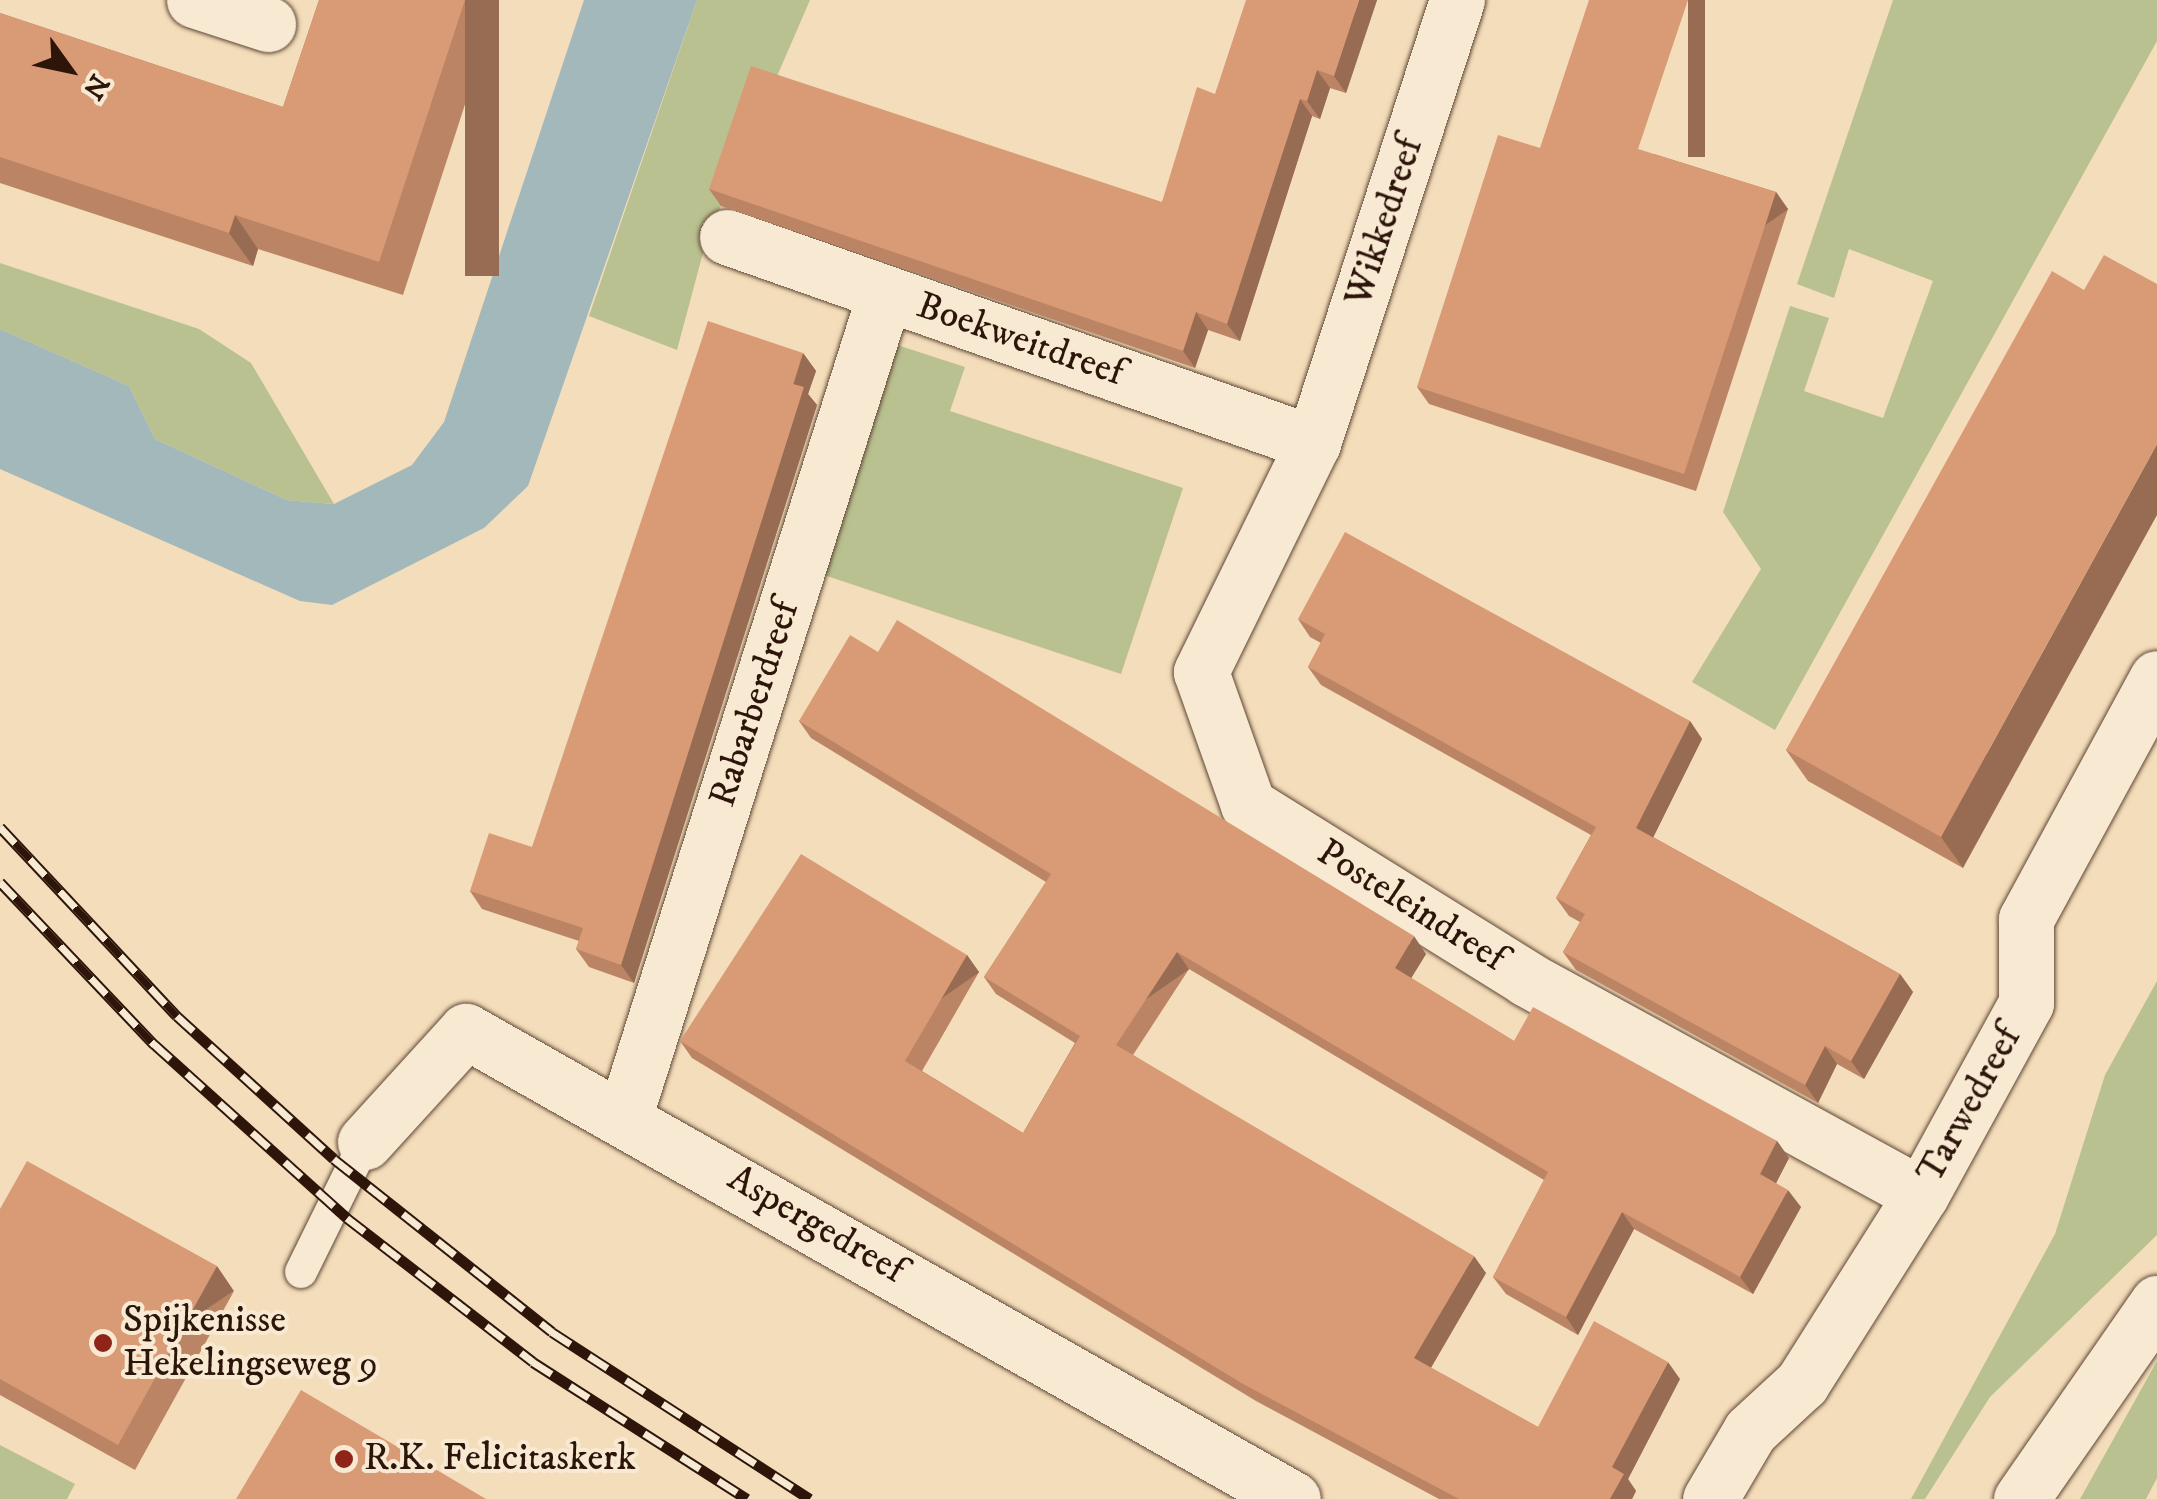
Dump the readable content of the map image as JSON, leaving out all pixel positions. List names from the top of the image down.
{
  "streets": {
    "street": [
      "Wikkedreef",
      "Boekweitdreef",
      "Rabarberdreef",
      "Posteleindreef",
      "Tarwedreef",
      "Aspergedreef"
    ]
  },
  "crossings": [
    ["Wikkedreef", "Boekweitdreef"],
    ["Wikkedreef", "Posteleindreef"],
    ["Boekweitdreef", "Rabarberdreef"],
    ["Boekweitdreef", "Posteleindreef"],
    ["Rabarberdreef", "Aspergedreef"],
    ["Posteleindreef", "Tarwedreef"]
  ],
  "places": ["Spijkenisse Hekelingseweg 9", "R.K. Felicitaskerk"],
  "north": "bottom right"
}
